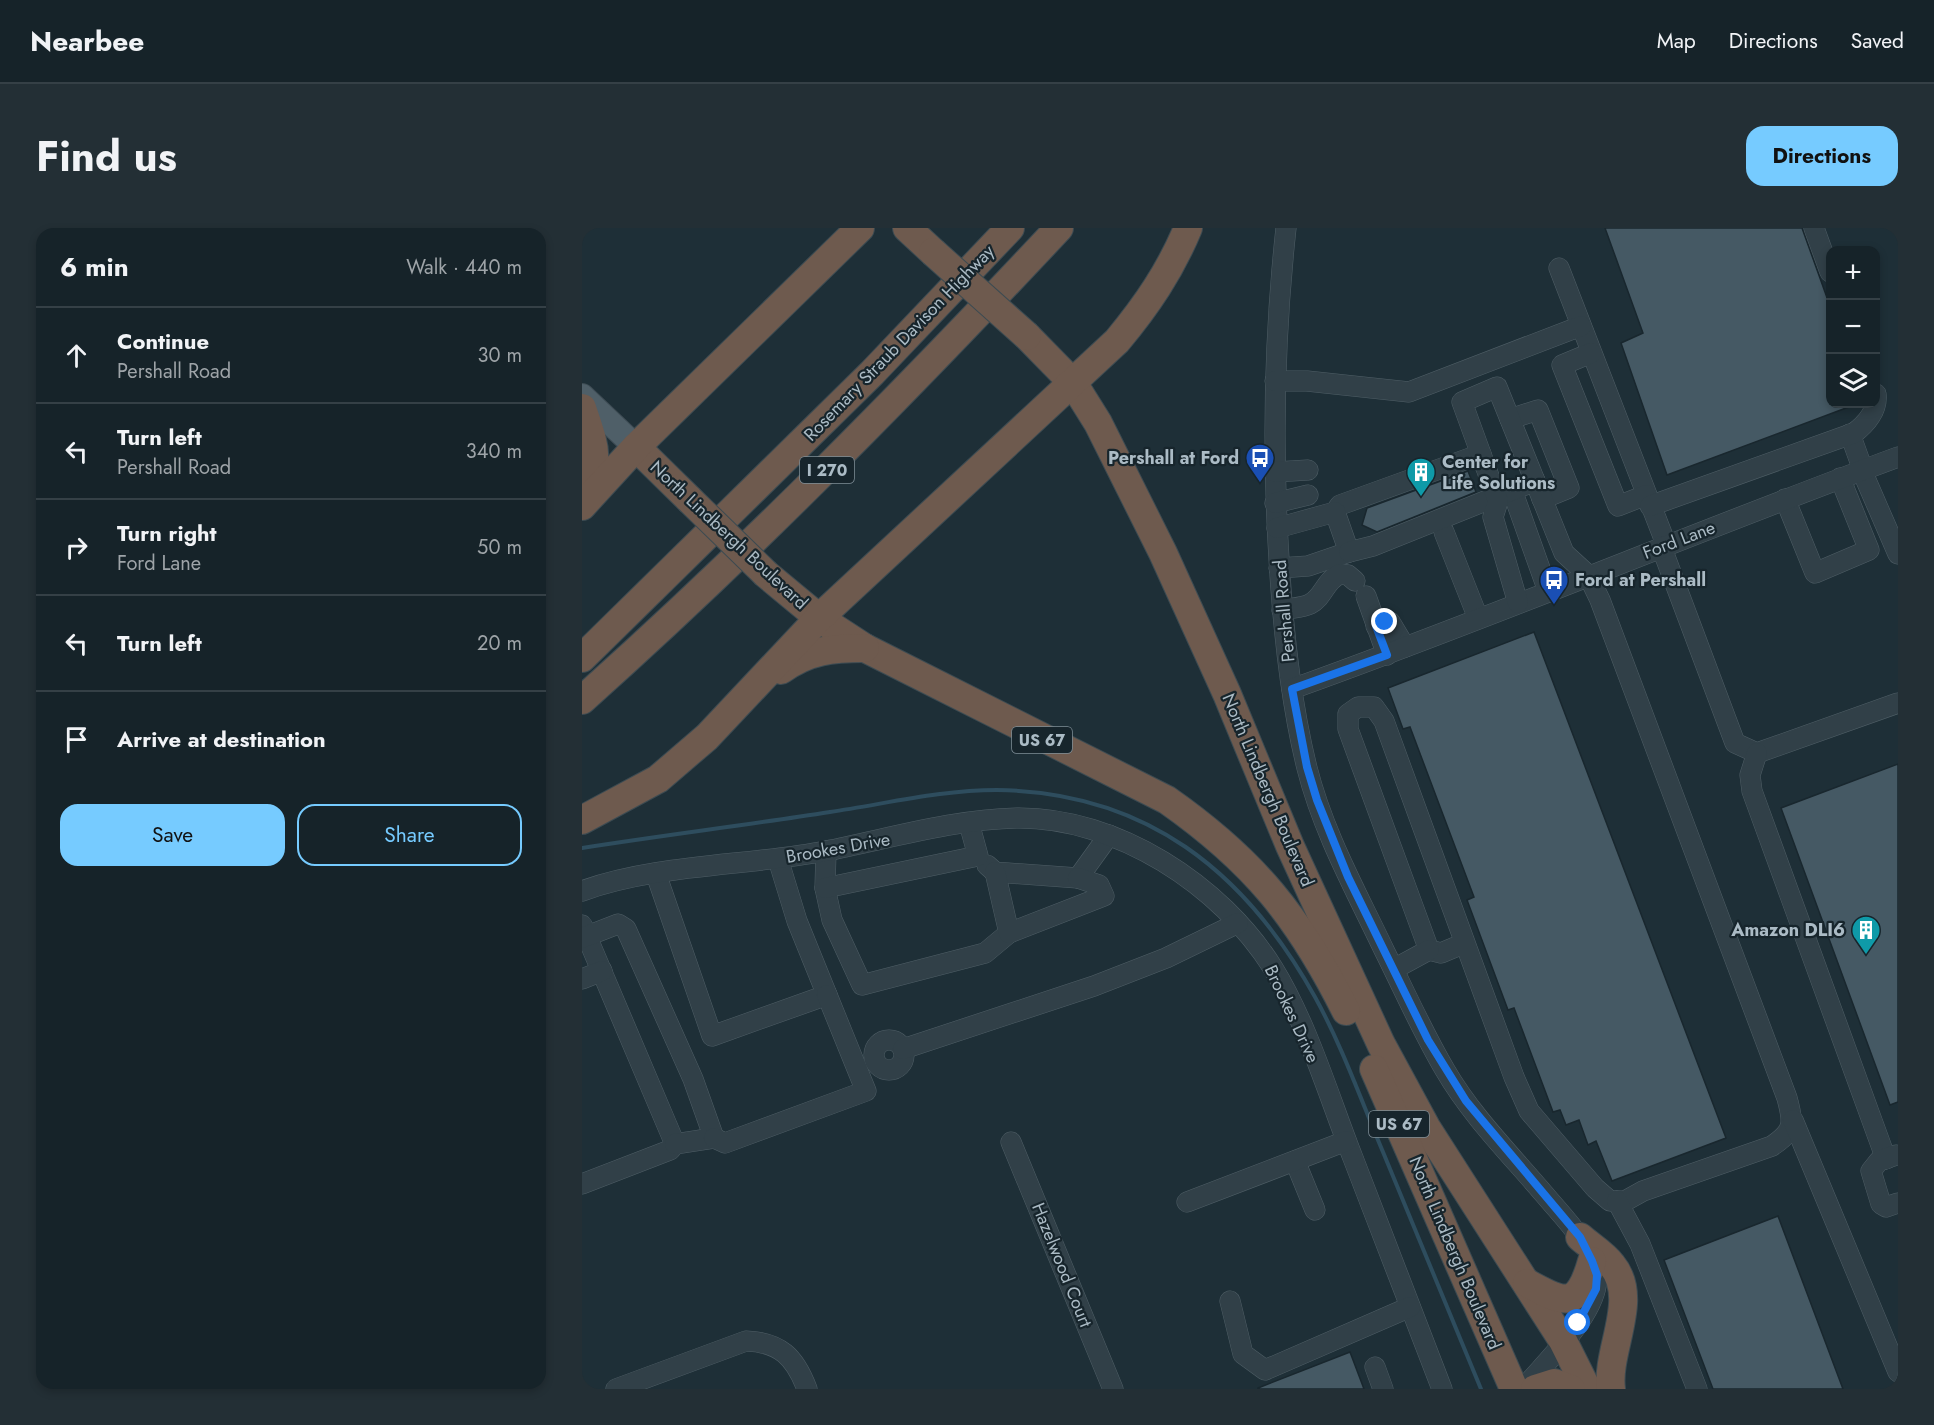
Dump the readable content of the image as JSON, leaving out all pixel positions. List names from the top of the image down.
{
  "streets": {
    "highway": [
      "Rosemary Straub Davison Highway",
      "I 270",
      "North Lindbergh Boulevard",
      "US 67"
    ],
    "street": [
      "Ford Lane",
      "Pershall Road",
      "Brookes Drive",
      "Hazelwood Court"
    ]
  },
  "crossings": [
    ["Ford Lane", "Pershall Road"]
  ],
  "places": {
    "bus stop": ["Pershall at Ford", "Ford at Pershall"],
    "building": ["Center for Life Solutions", "Amazon DLI6"]
  },
  "page": {
    "header": "Nearbee",
    "nav": ["Map", "Directions", "Saved"],
    "title": "Find us",
    "buttons": [
      "Directions",
      ["Save", "Share"]
    ],
    "heading": ["6 min", "Walk · 440 m"],
    "map_buttons": ["+", "−"],
    "list": [
      ["Continue", "Pershall Road", "30 m"],
      ["Turn left", "Pershall Road", "340 m"],
      ["Turn right", "Ford Lane", "50 m"],
      ["Turn left", "20 m"],
      "Arrive at destination"
    ]
  }
}
